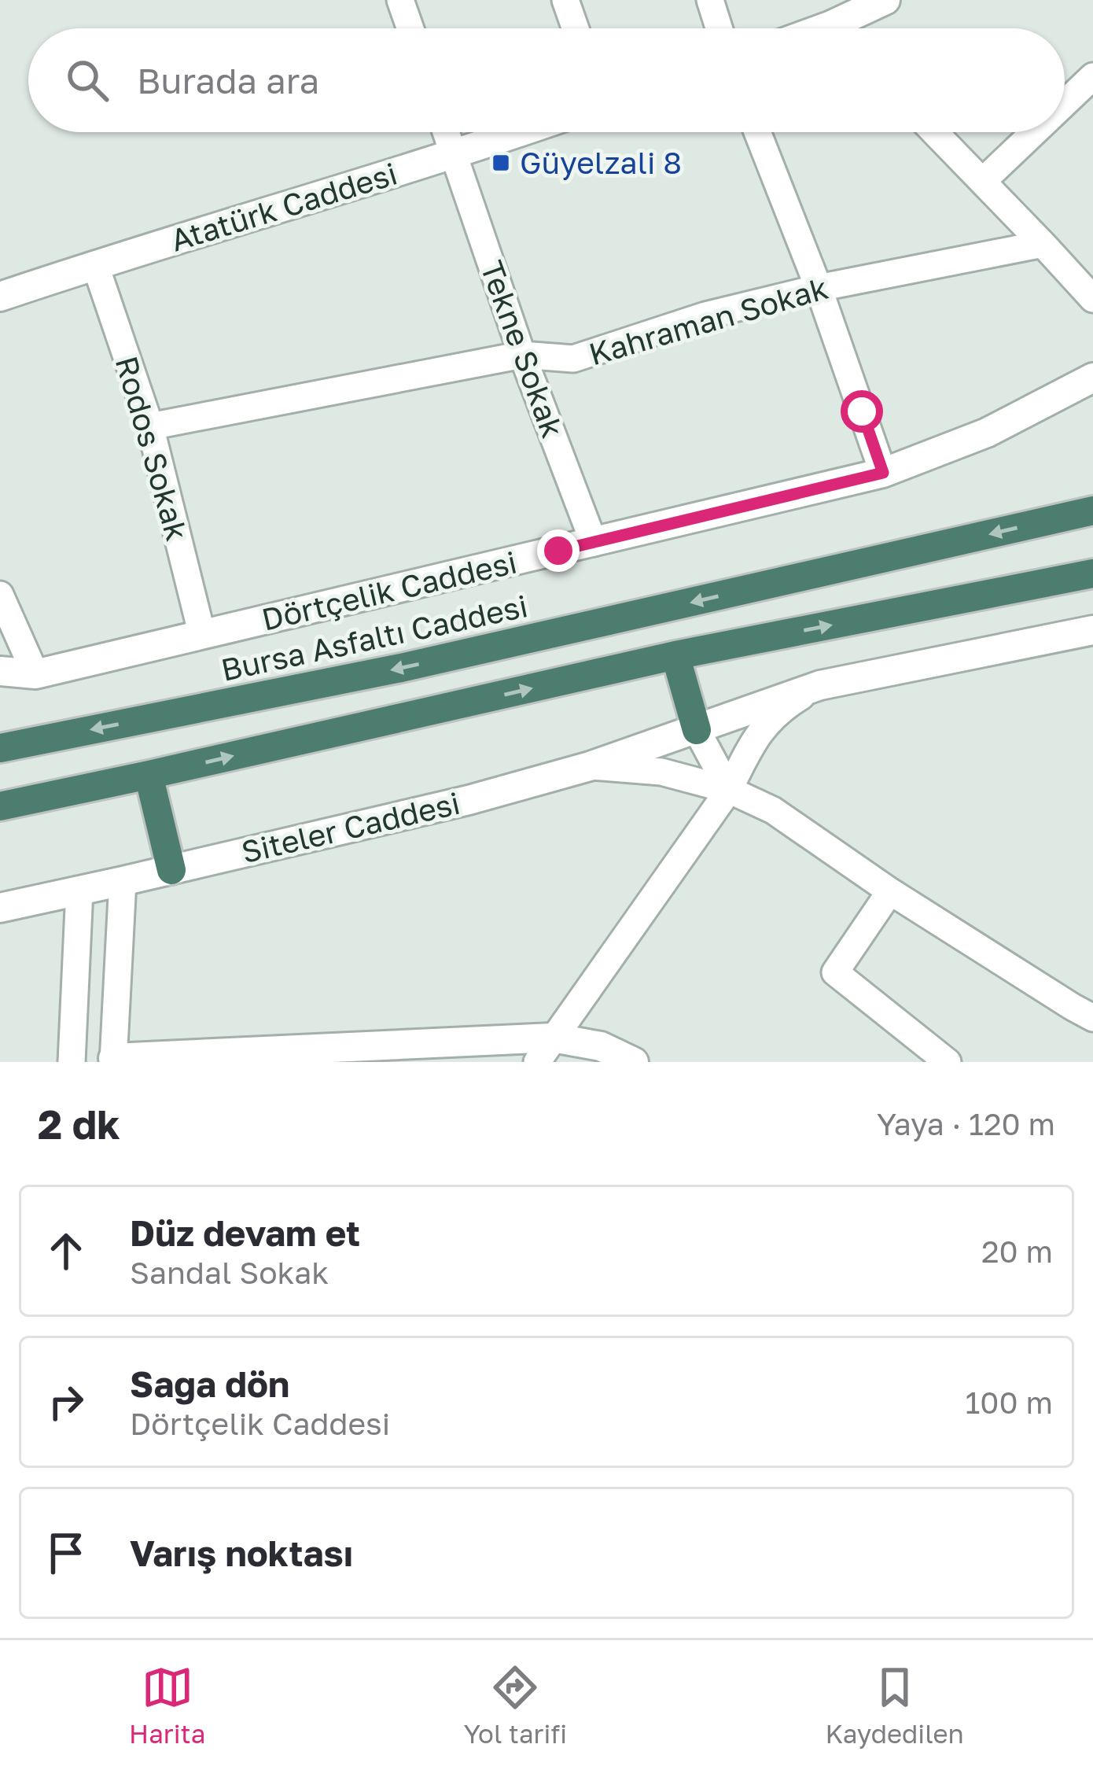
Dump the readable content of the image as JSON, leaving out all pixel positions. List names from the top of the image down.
{
  "streets": {
    "highway": ["Bursa Asfaltı Caddesi"],
    "street": [
      "Atatürk Caddesi",
      "Kahraman Sokak",
      "Tekne Sokak",
      "Rodos Sokak",
      "Dörtçelik Caddesi",
      "Siteler Caddesi"
    ]
  },
  "crossings": [
    ["Atatürk Caddesi", "Tekne Sokak"],
    ["Atatürk Caddesi", "Rodos Sokak"],
    ["Kahraman Sokak", "Tekne Sokak"],
    ["Kahraman Sokak", "Rodos Sokak"],
    ["Tekne Sokak", "Dörtçelik Caddesi"],
    ["Rodos Sokak", "Dörtçelik Caddesi"]
  ],
  "places": {
    "transit": ["Güyelzali 8"]
  },
  "page": {
    "search": "Burada ara",
    "heading": ["2 dk", "Yaya · 120 m"],
    "list": [
      ["Düz devam et", "Sandal Sokak", "20 m"],
      ["Sağa dön", "Dörtçelik Caddesi", "100 m"],
      "Varış noktası"
    ],
    "nav": ["Harita", "Yol tarifi", "Kaydedilen"]
  }
}
